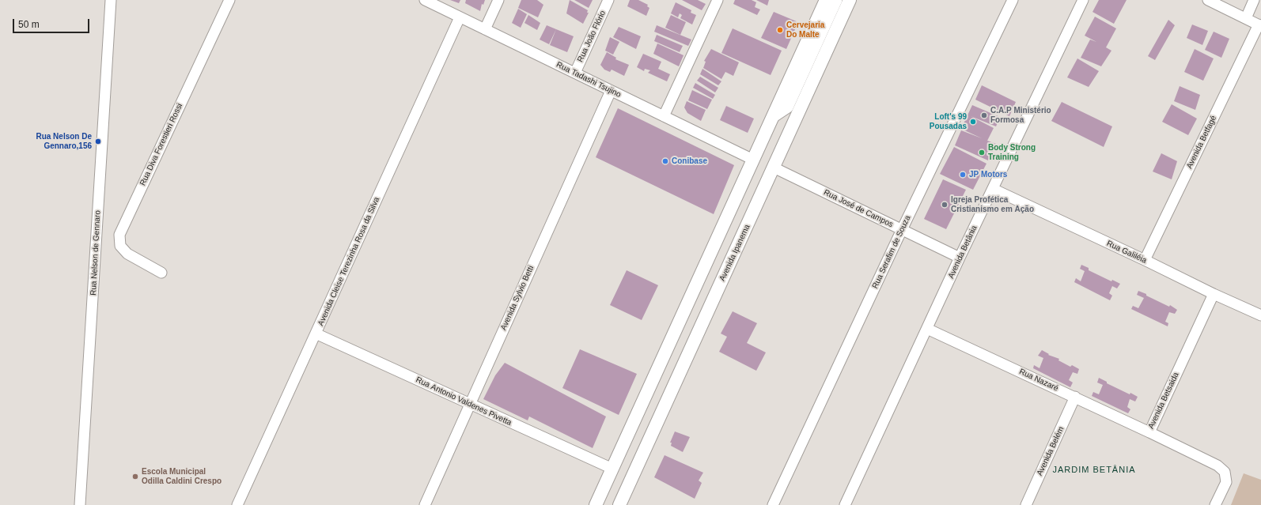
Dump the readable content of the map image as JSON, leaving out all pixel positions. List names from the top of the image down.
{
  "streets": {
    "main road": ["Avenida Ipanema"],
    "street": [
      "Rua João Flório",
      "Rua Tadashi Tsujino",
      "Avenida Betfagé",
      "Rua Diva Forestieri Rossi",
      "Rua José de Campos",
      "Rua Serafim de Souza",
      "Avenida Betânia",
      "Rua Galiléia",
      "Rua Nelson de Gennaro",
      "Avenida Cleise Terezinha Rosa da Silva",
      "Avenida Sylvio Betti",
      "Rua Nazaré",
      "Avenida Betsaida",
      "Rua Antonio Valdenes Pivetta",
      "Avenida Belém"
    ]
  },
  "crossings": [
    ["Rua João Flório", "Rua Tadashi Tsujino"],
    ["Rua Tadashi Tsujino", "Avenida Cleise Terezinha Rosa da Silva"],
    ["Rua Tadashi Tsujino", "Avenida Sylvio Betti"],
    ["Avenida Betfagé", "Rua Galiléia"],
    ["Rua José de Campos", "Rua Serafim de Souza"],
    ["Rua José de Campos", "Avenida Betânia"],
    ["Rua José de Campos", "Avenida Ipanema"],
    ["Avenida Betânia", "Rua Galiléia"],
    ["Avenida Betânia", "Rua Nazaré"],
    ["Rua Galiléia", "Avenida Betsaida"],
    ["Avenida Cleise Terezinha Rosa da Silva", "Rua Antonio Valdenes Pivetta"],
    ["Avenida Sylvio Betti", "Rua Antonio Valdenes Pivetta"],
    ["Rua Nazaré", "Avenida Betsaida"],
    ["Rua Nazaré", "Avenida Belém"]
  ],
  "districts": ["JARDIM BETÂNIA"],
  "places": [
    "Cervejaria Do Malte",
    "C.A.P Ministério Formosa",
    "Loft's 99 Pousadas",
    "Rua Nelson De Gennaro,156",
    "Body Strong Training",
    "Conibase",
    "JP Motors",
    "Igreja Profética Cristianismo em Ação",
    "Escola Municipal Odilla Caldini Crespo"
  ],
  "scale_bar": "50 m"
}
